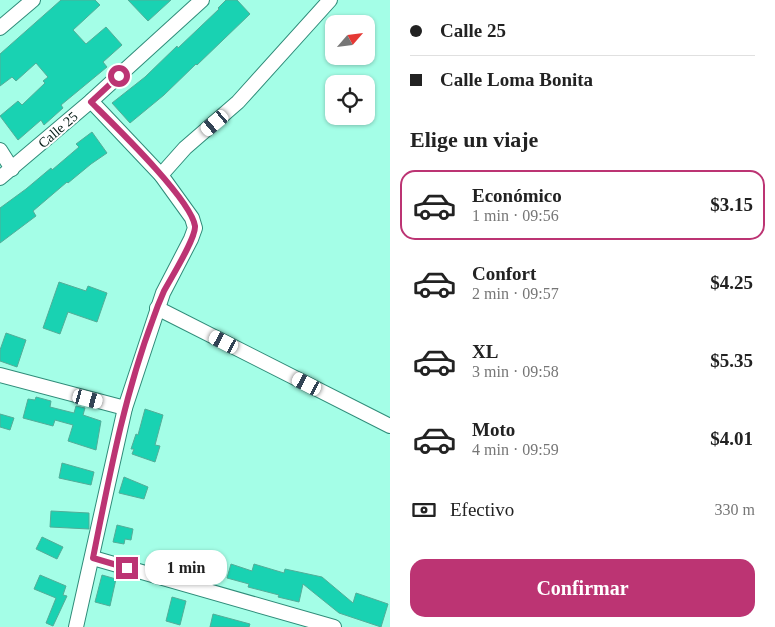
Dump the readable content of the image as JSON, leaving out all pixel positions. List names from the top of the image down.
{
  "streets": {
    "street": ["Calle 25"]
  },
  "north": "top right",
  "page": {
    "banner": ["Calle 25", "Calle Loma Bonita"],
    "heading": "Elige un viaje",
    "list": [
      {
        "name": "Económico",
        "note": "1 min · 09:56",
        "value": "$3.15"
      },
      {
        "name": "Confort",
        "note": "2 min · 09:57",
        "value": "$4.25"
      },
      {
        "name": "XL",
        "note": "3 min · 09:58",
        "value": "$5.35"
      },
      {
        "name": "Moto",
        "note": "4 min · 09:59",
        "value": "$4.01"
      }
    ],
    "pay": ["Efectivo", "330 m"],
    "buttons": "Confirmar",
    "bubble": "1 min"
  }
}
